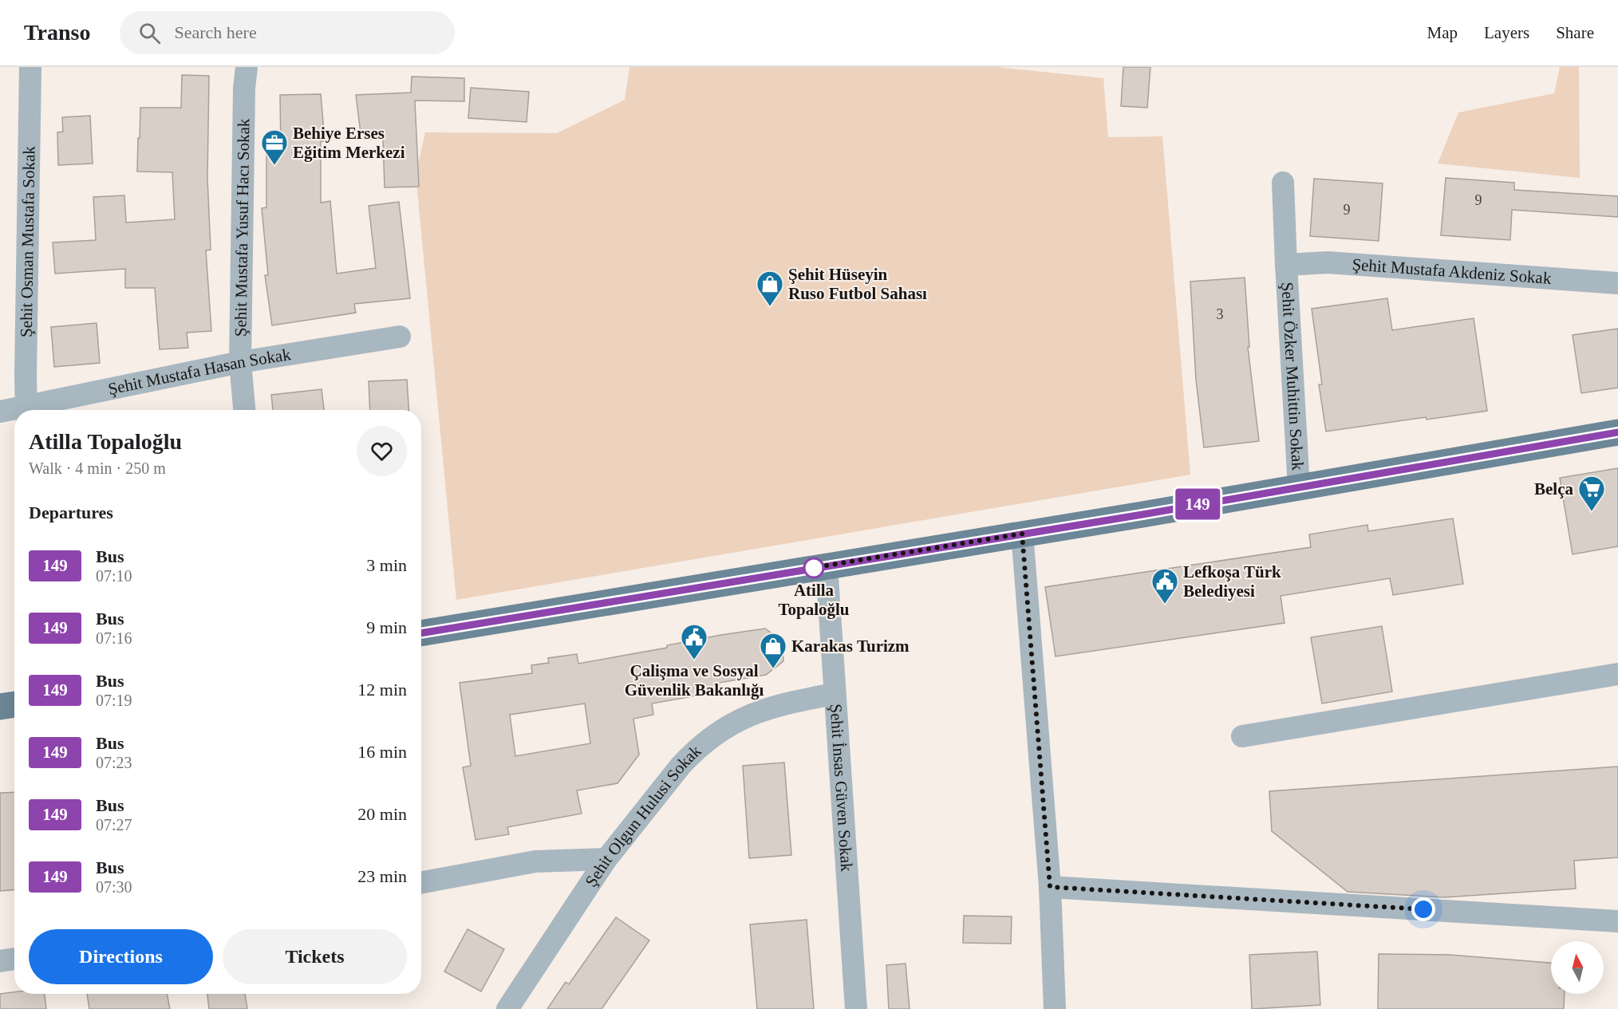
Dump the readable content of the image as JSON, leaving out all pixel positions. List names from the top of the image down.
{
  "streets": {
    "street": [
      "Şehit Mustafa Yusuf Hacı Sokak",
      "Şehit Osman Mustafa Sokak",
      "Şehit Mustafa Akdeniz Sokak",
      "Şehit Mustafa Hasan Sokak",
      "Şehit Özker Muhittin Sokak",
      "Şehit İnsas Güven Sokak",
      "Şehit Olgun Hulusi Sokak"
    ]
  },
  "crossings": [
    ["Şehit Mustafa Yusuf Hacı Sokak", "Şehit Mustafa Hasan Sokak"],
    ["Şehit Mustafa Akdeniz Sokak", "Şehit Özker Muhittin Sokak"],
    ["Şehit İnsas Güven Sokak", "Şehit Olgun Hulusi Sokak"]
  ],
  "places": {
    "office": ["Behiye Erses Eğitim Merkezi"],
    "shop": ["Şehit Hüseyin Ruso Futbol Sahası", "Karakas Turizm"],
    "supermarket": ["Belça"],
    "other": ["Atilla Topaloğlu"],
    "public building": ["Lefkoşa Türk Belediyesi", "Çalişma ve Sosyal Güvenlik Bakanlığı"]
  },
  "lines": ["bus line 149"],
  "house_numbers": ["9", "9", "3"],
  "north": "top",
  "page": {
    "header": "Transo",
    "search": "Search here",
    "nav": ["Map", "Layers", "Share"],
    "on_map": "149",
    "heading": [
      ["Atilla Topaloğlu", "Walk · 4 min · 250 m"],
      "Departures"
    ],
    "list": [
      {
        "mark": "149",
        "name": "Bus",
        "note": "07:10",
        "value": "3 min"
      },
      {
        "mark": "149",
        "name": "Bus",
        "note": "07:16",
        "value": "9 min"
      },
      {
        "mark": "149",
        "name": "Bus",
        "note": "07:19",
        "value": "12 min"
      },
      {
        "mark": "149",
        "name": "Bus",
        "note": "07:23",
        "value": "16 min"
      },
      {
        "mark": "149",
        "name": "Bus",
        "note": "07:27",
        "value": "20 min"
      },
      {
        "mark": "149",
        "name": "Bus",
        "note": "07:30",
        "value": "23 min"
      }
    ],
    "buttons": ["Directions", "Tickets"]
  }
}
